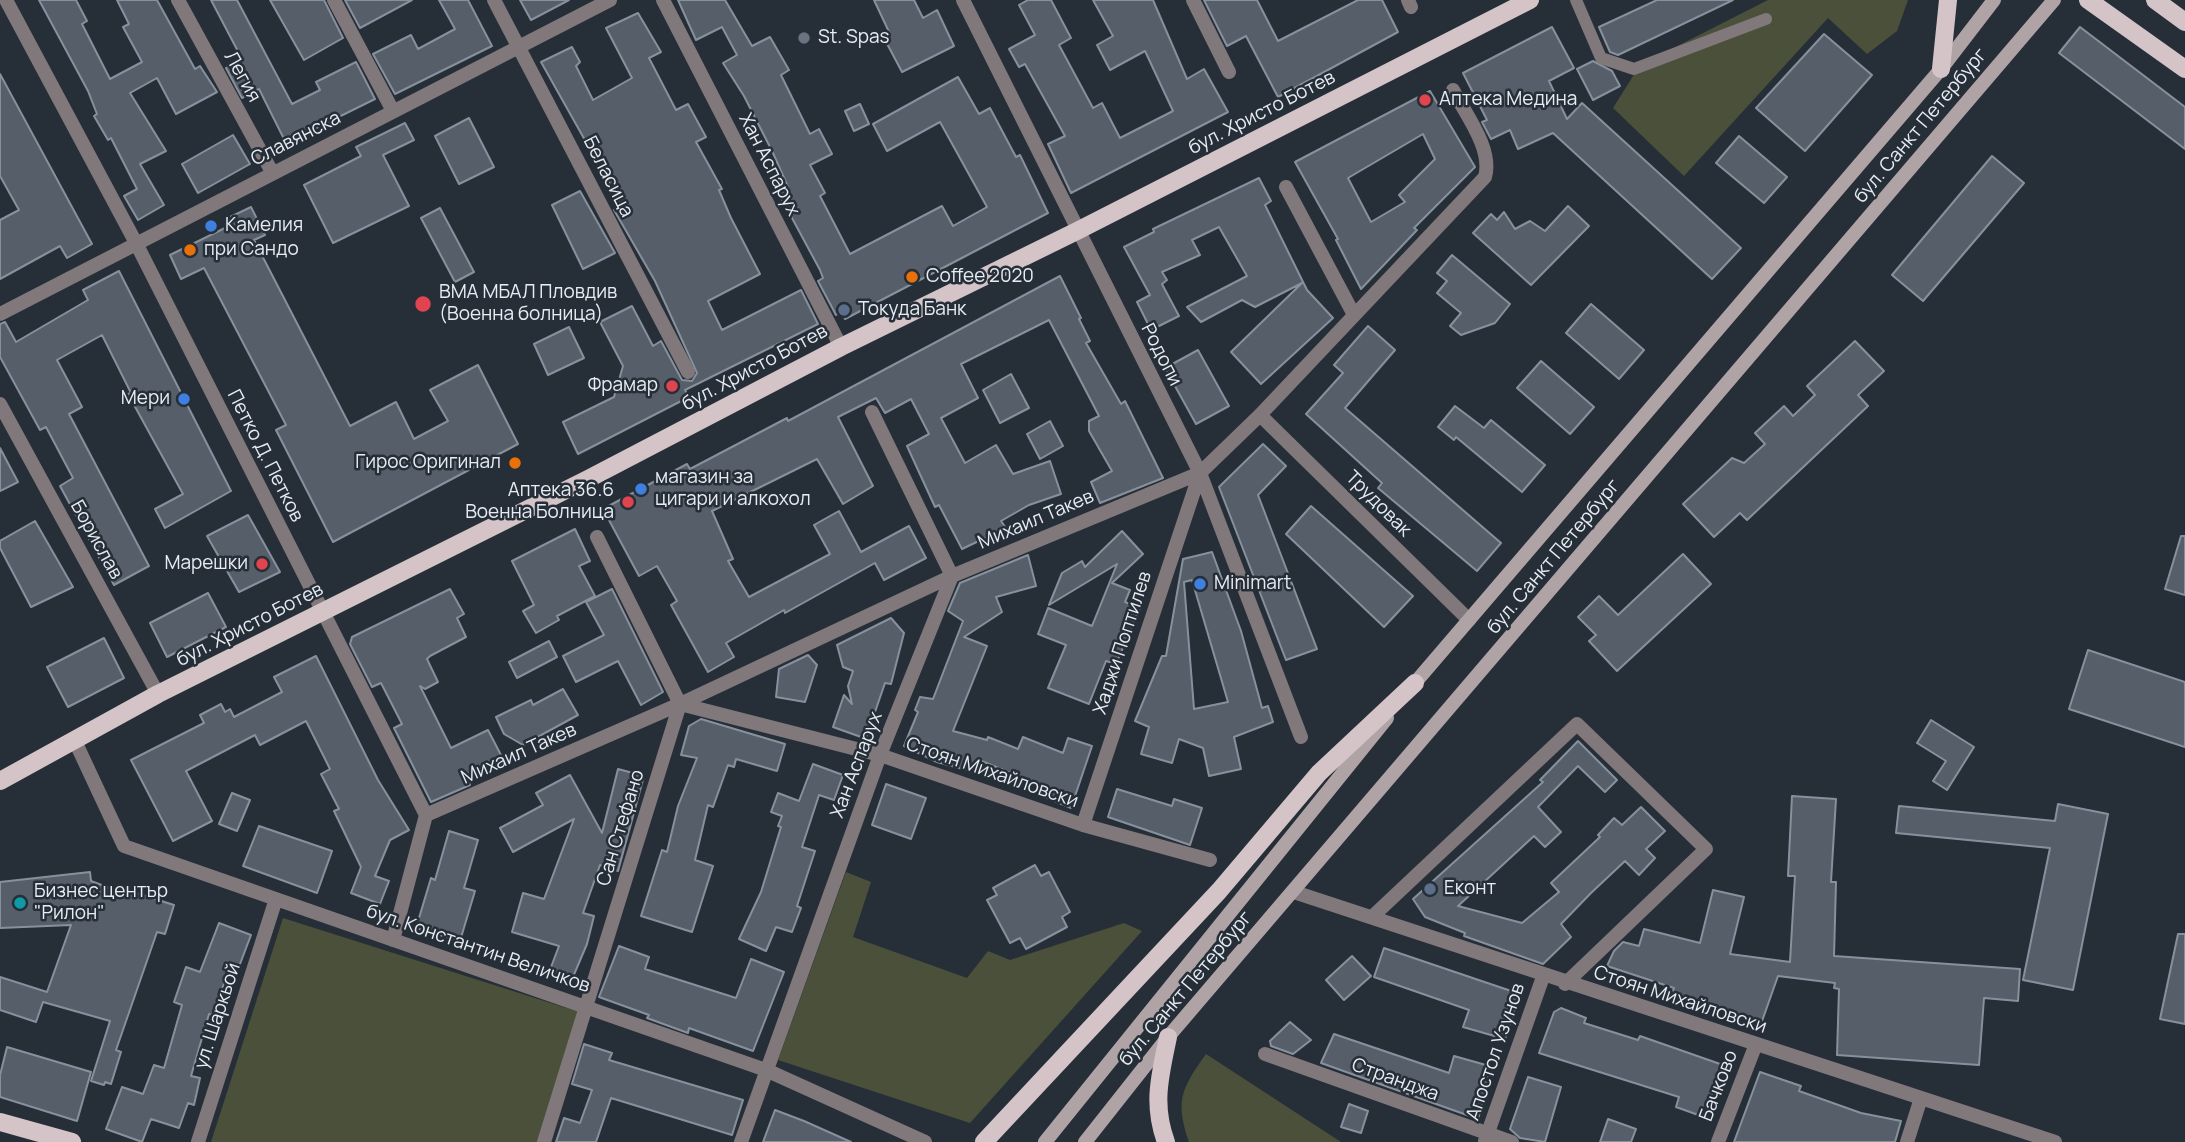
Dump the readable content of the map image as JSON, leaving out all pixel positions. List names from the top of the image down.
{
  "streets": {
    "main road": ["бул. Христо Ботев", "бул. Санкт Петербург"],
    "street": [
      "Легия",
      "Славянска",
      "Хан Аспарух",
      "Беласица",
      "Родопи",
      "Петко Д. Петков",
      "Трудовак",
      "Михаил Такев",
      "Борислав",
      "Хаджи Поптилев",
      "Стоян Михайловски",
      "Сан Стефано",
      "бул. Константин Величков",
      "ул. Шаркьой",
      "Апостол Узунов",
      "Странджа",
      "Бачково"
    ]
  },
  "crossings": [
    ["Легия", "Славянска"],
    ["бул. Христо Ботев", "Хан Аспарух"],
    ["бул. Христо Ботев", "Родопи"],
    ["бул. Христо Ботев", "Петко Д. Петков"],
    ["бул. Христо Ботев", "Борислав"],
    ["бул. Христо Ботев", "бул. Константин Величков"],
    ["бул. Санкт Петербург", "Трудовак"],
    ["бул. Санкт Петербург", "Стоян Михайловски"],
    ["Славянска", "Беласица"],
    ["Славянска", "Петко Д. Петков"],
    ["Хан Аспарух", "Михаил Такев"],
    ["Хан Аспарух", "Стоян Михайловски"],
    ["Хан Аспарух", "бул. Константин Величков"],
    ["Родопи", "Михаил Такев"],
    ["Родопи", "Хаджи Поптилев"],
    ["Петко Д. Петков", "Михаил Такев"],
    ["Трудовак", "Михаил Такев"],
    ["Михаил Такев", "Хаджи Поптилев"],
    ["Михаил Такев", "Стоян Михайловски"],
    ["Михаил Такев", "Сан Стефано"],
    ["Хаджи Поптилев", "Стоян Михайловски"],
    ["Стоян Михайловски", "Сан Стефано"],
    ["Стоян Михайловски", "Апостол Узунов"],
    ["Стоян Михайловски", "Бачково"],
    ["Сан Стефано", "бул. Константин Величков"],
    ["бул. Константин Величков", "ул. Шаркьой"],
    ["Апостол Узунов", "Странджа"]
  ],
  "places": [
    "St. Spas",
    "Аптека Медина",
    "Камелия",
    "при Сандо",
    "Coffee 2020",
    "ВМА МБАЛ Пловдив (Военна болница)",
    "Токуда Банк",
    "Фрамар",
    "Мери",
    "Гирос Оригинал",
    "магазин за цигари и алкохол",
    "Аптека 36.6 Военна Болница",
    "Марешки",
    "Minimart",
    "Еконт",
    "Бизнес център \"Рилон\""
  ]
}
